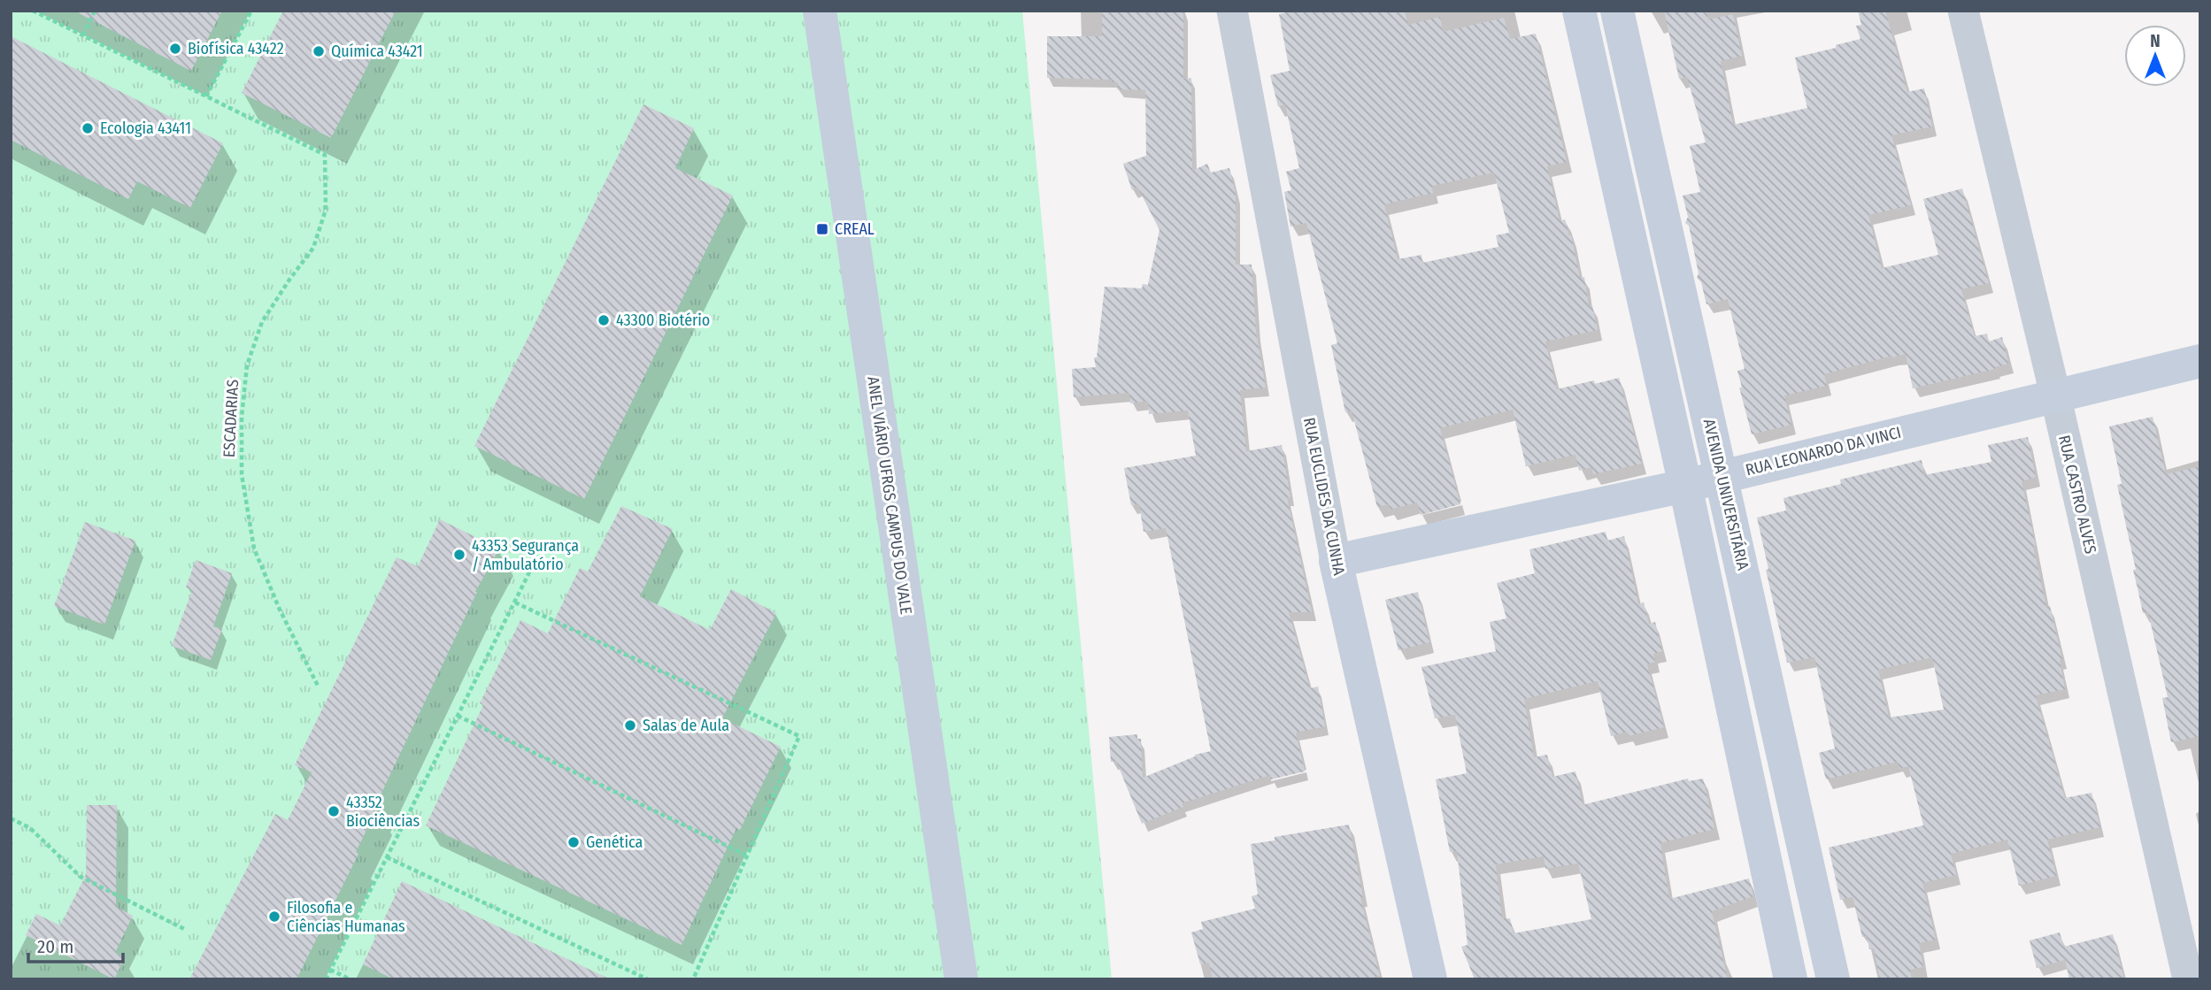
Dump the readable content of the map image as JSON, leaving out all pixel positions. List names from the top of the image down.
{
  "streets": {
    "street": [
      "RUA LEONARDO DA VINCI",
      "AVENIDA UNIVERSITÁRIA",
      "RUA CASTRO ALVES",
      "ANEL VIÁRIO UFRGS CAMPUS DO VALE",
      "RUA EUCLIDES DA CUNHA"
    ],
    "path": ["ESCADARIAS"]
  },
  "crossings": [
    ["RUA LEONARDO DA VINCI", "AVENIDA UNIVERSITÁRIA"],
    ["RUA LEONARDO DA VINCI", "RUA CASTRO ALVES"],
    ["RUA LEONARDO DA VINCI", "RUA EUCLIDES DA CUNHA"]
  ],
  "places": {
    "other": [
      "Biofísica 43422",
      "Química 43421",
      "Ecologia 43411",
      "43300 Biotério",
      "43353 Segurança / Ambulatório",
      "Salas de Aula",
      "43352 Biociências",
      "Genética",
      "Filosofia e Ciências Humanas"
    ],
    "transit": ["CREAL"]
  },
  "scale_bar": "20 m",
  "north": "top"
}
